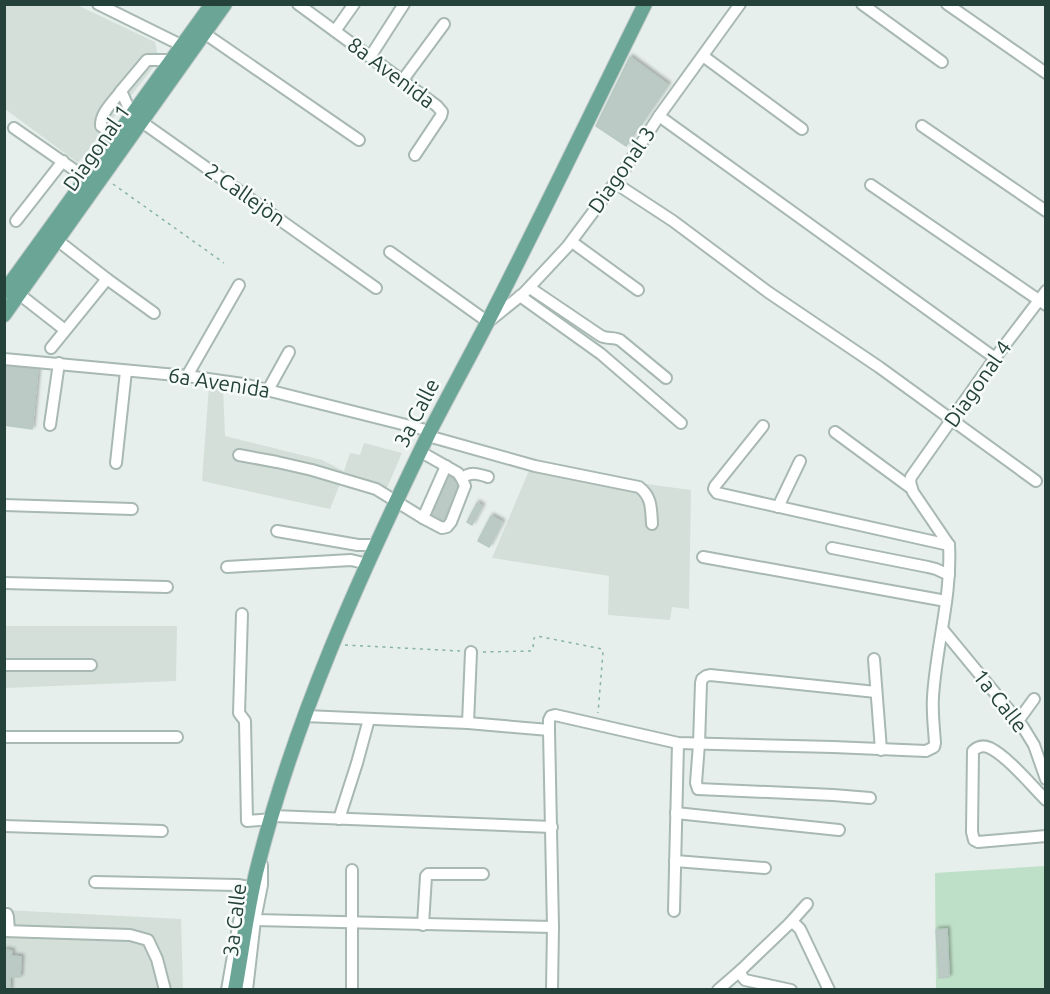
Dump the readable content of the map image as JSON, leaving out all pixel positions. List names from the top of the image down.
{
  "streets": {
    "main road": ["Diagonal 1", "3a Calle"],
    "street": [
      "8a Avenida",
      "Diagonal 3",
      "6a Avenida",
      "Diagonal 4",
      "1a Calle"
    ]
  },
  "crossings": [
    ["Diagonal 3", "3a Calle"],
    ["6a Avenida", "3a Calle"]
  ]
}
